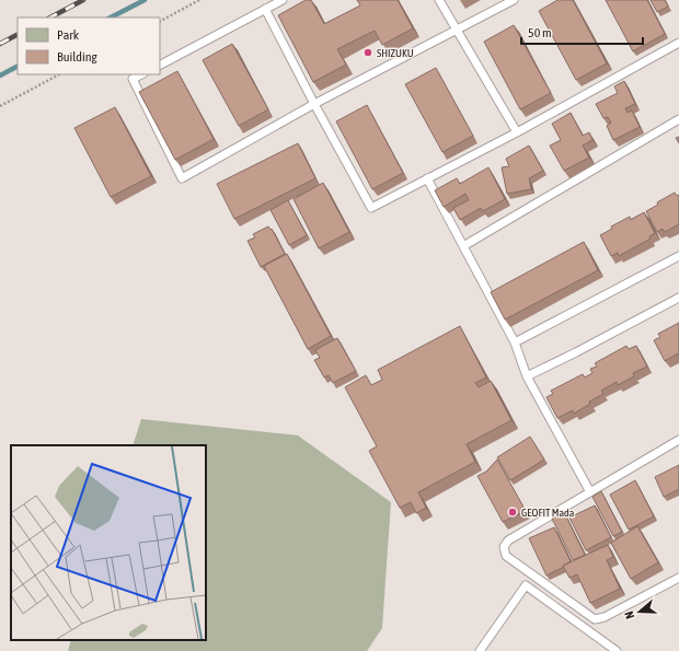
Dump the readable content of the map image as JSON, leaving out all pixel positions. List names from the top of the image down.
{
  "places": ["SHIZUKU", "GEOFIT Mada"],
  "legend": ["Park", "Building"],
  "scale_bar": "50 m",
  "north": "left"
}
